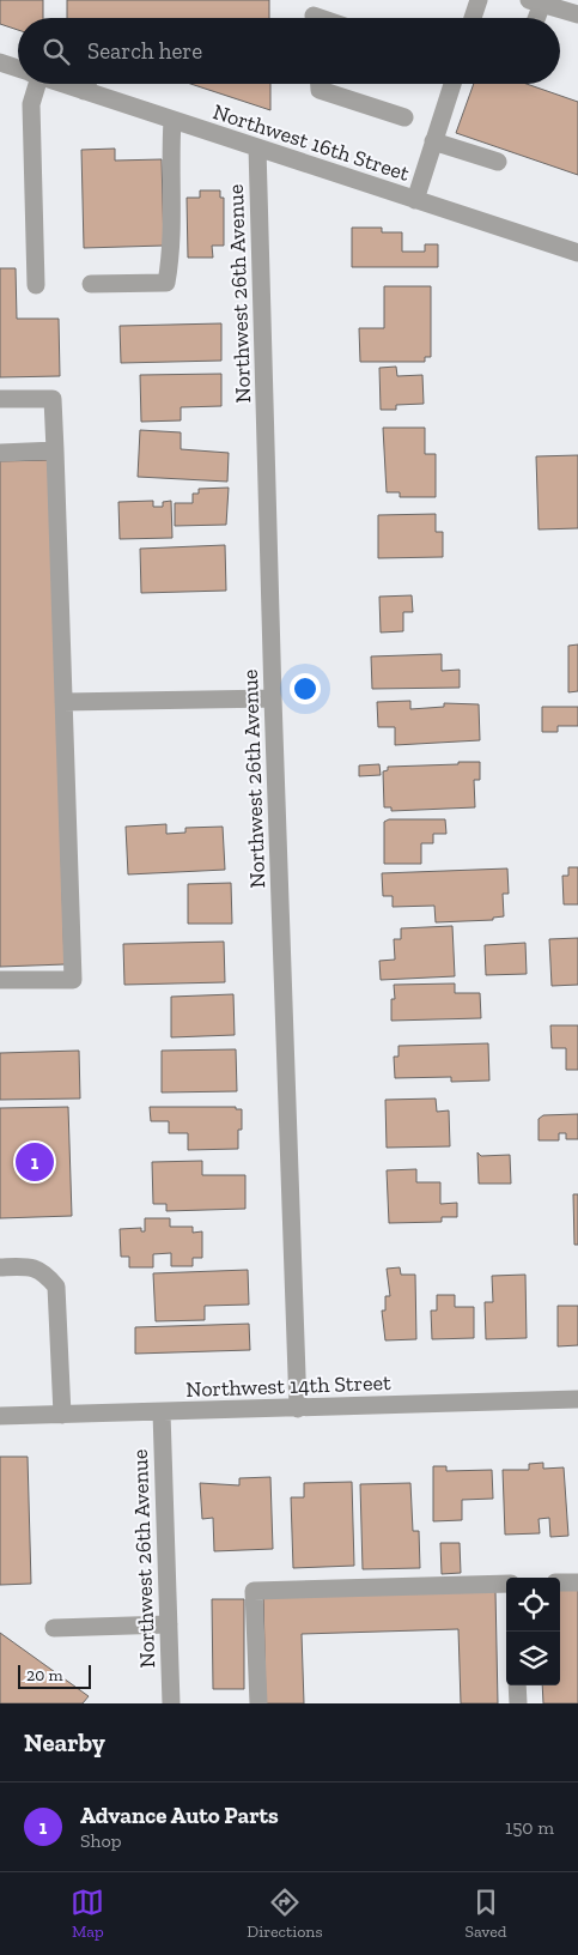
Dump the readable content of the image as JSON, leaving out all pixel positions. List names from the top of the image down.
{
  "streets": {
    "street": ["Northwest 16th Street", "Northwest 26th Avenue", "Northwest 14th Street"]
  },
  "crossings": [
    ["Northwest 16th Street", "Northwest 26th Avenue"],
    ["Northwest 26th Avenue", "Northwest 14th Street"]
  ],
  "scale_bar": "20 m",
  "page": {
    "search": "Search here",
    "pins": "1",
    "scale": "20 m",
    "heading": "Nearby",
    "list": [
      {
        "mark": "1",
        "name": "Advance Auto Parts",
        "note": "Shop",
        "value": "150 m"
      }
    ],
    "nav": ["Map", "Directions", "Saved"]
  }
}
